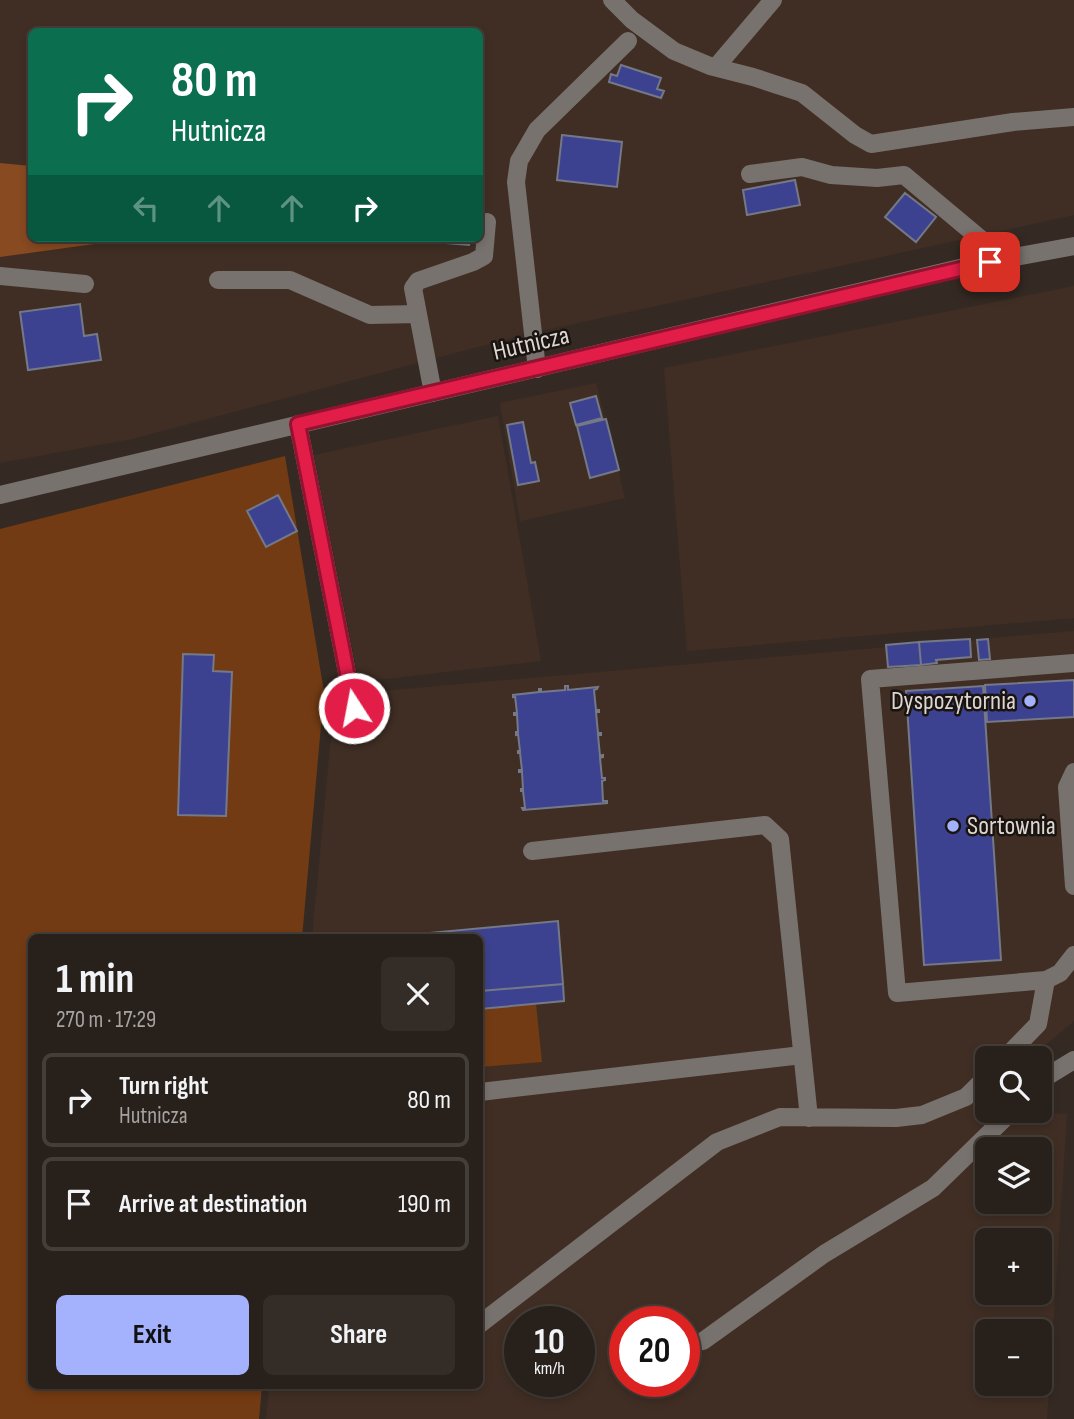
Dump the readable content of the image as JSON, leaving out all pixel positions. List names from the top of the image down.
{
  "streets": {
    "street": ["Hutnicza"]
  },
  "places": ["Dyspozytornia", "Sortownia"],
  "page": {
    "turn": ["80 m", "Hutnicza"],
    "heading": ["1 min", "270 m · 17:29"],
    "map_buttons": ["+", "−"],
    "list": [
      {
        "name": "Turn right",
        "note": "Hutnicza",
        "value": "80 m"
      },
      {
        "name": "Arrive at destination",
        "value": "190 m"
      }
    ],
    "buttons": ["Exit", "Share"],
    "speed": "10 km/h",
    "limit": "20"
  }
}
